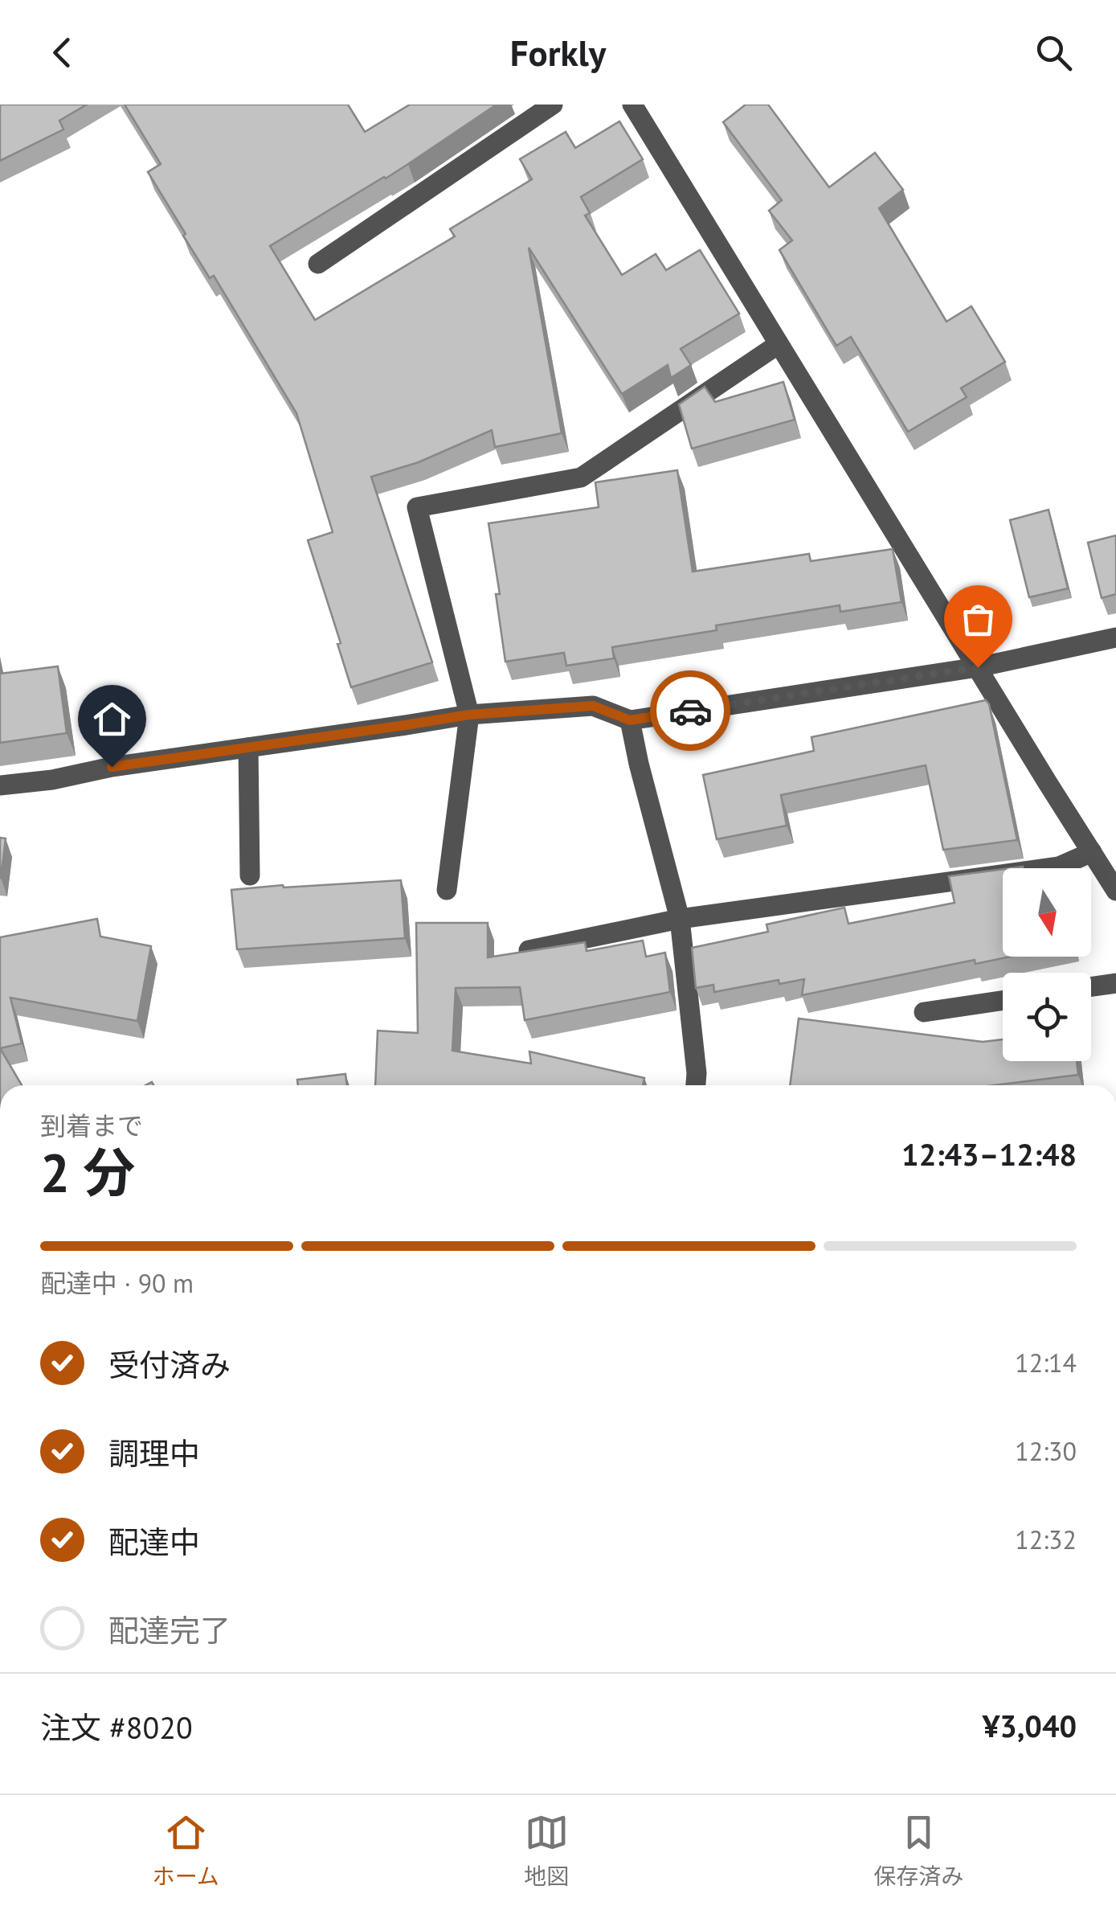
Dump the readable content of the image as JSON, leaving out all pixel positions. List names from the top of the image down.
{
  "north": "bottom",
  "page": {
    "header": "Forkly",
    "heading": ["2 分", "到着まで", "12:43–12:48"],
    "panel": ["注文 #8020", "¥3,040"],
    "bar": "配達中 · 90 m",
    "list": [
      ["受付済み", "12:14"],
      ["調理中", "12:30"],
      ["配達中", "12:32"],
      "配達完了"
    ],
    "tabs": ["ホーム", "地図", "保存済み"]
  }
}
